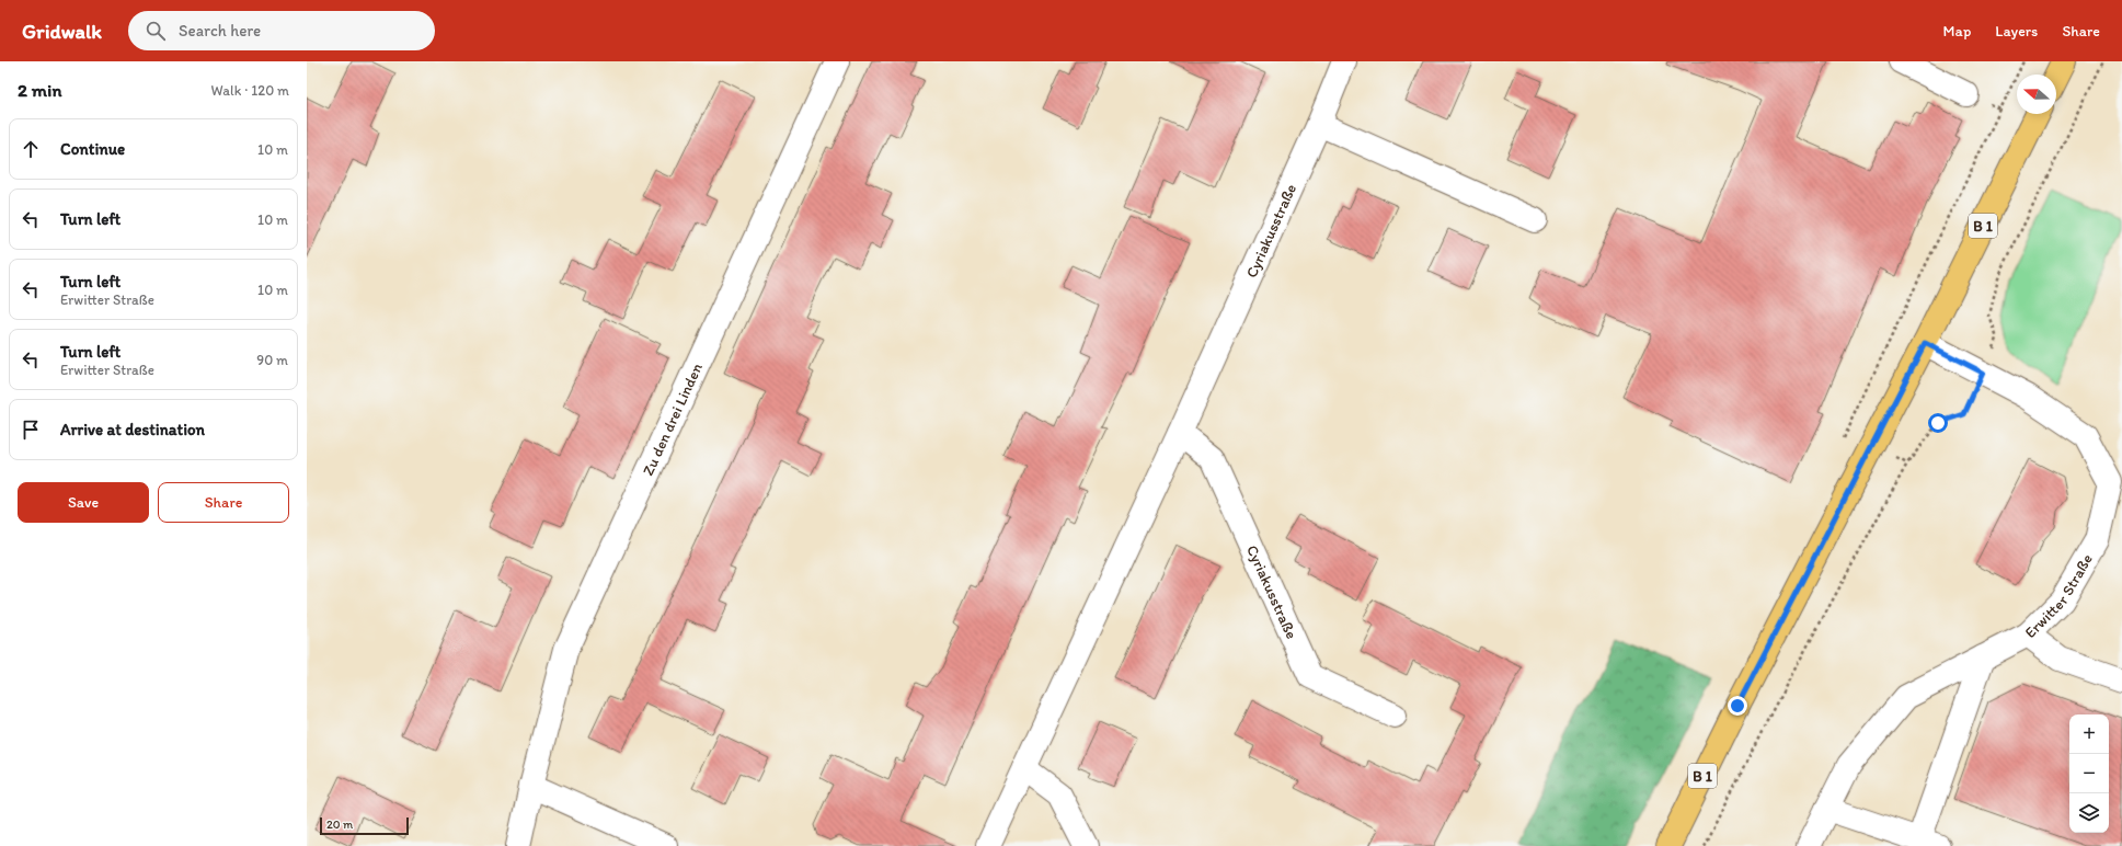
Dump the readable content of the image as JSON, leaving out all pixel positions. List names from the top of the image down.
{
  "streets": {
    "main road": ["B 1"],
    "street": ["Cyriakusstraße", "Zu den drei Linden", "Erwitter Straße"]
  },
  "crossings": [
    ["B 1", "Erwitter Straße"]
  ],
  "scale_bar": "20 m",
  "north": "left",
  "page": {
    "header": "Gridwalk",
    "search": "Search here",
    "nav": ["Map", "Layers", "Share"],
    "heading": ["2 min", "Walk · 120 m"],
    "list": [
      ["Continue", "10 m"],
      ["Turn left", "10 m"],
      ["Turn left", "Erwitter Straße", "10 m"],
      ["Turn left", "Erwitter Straße", "90 m"],
      "Arrive at destination"
    ],
    "buttons": ["Save", "Share"],
    "map_buttons": ["+", "−"],
    "scale": "20 m"
  }
}
